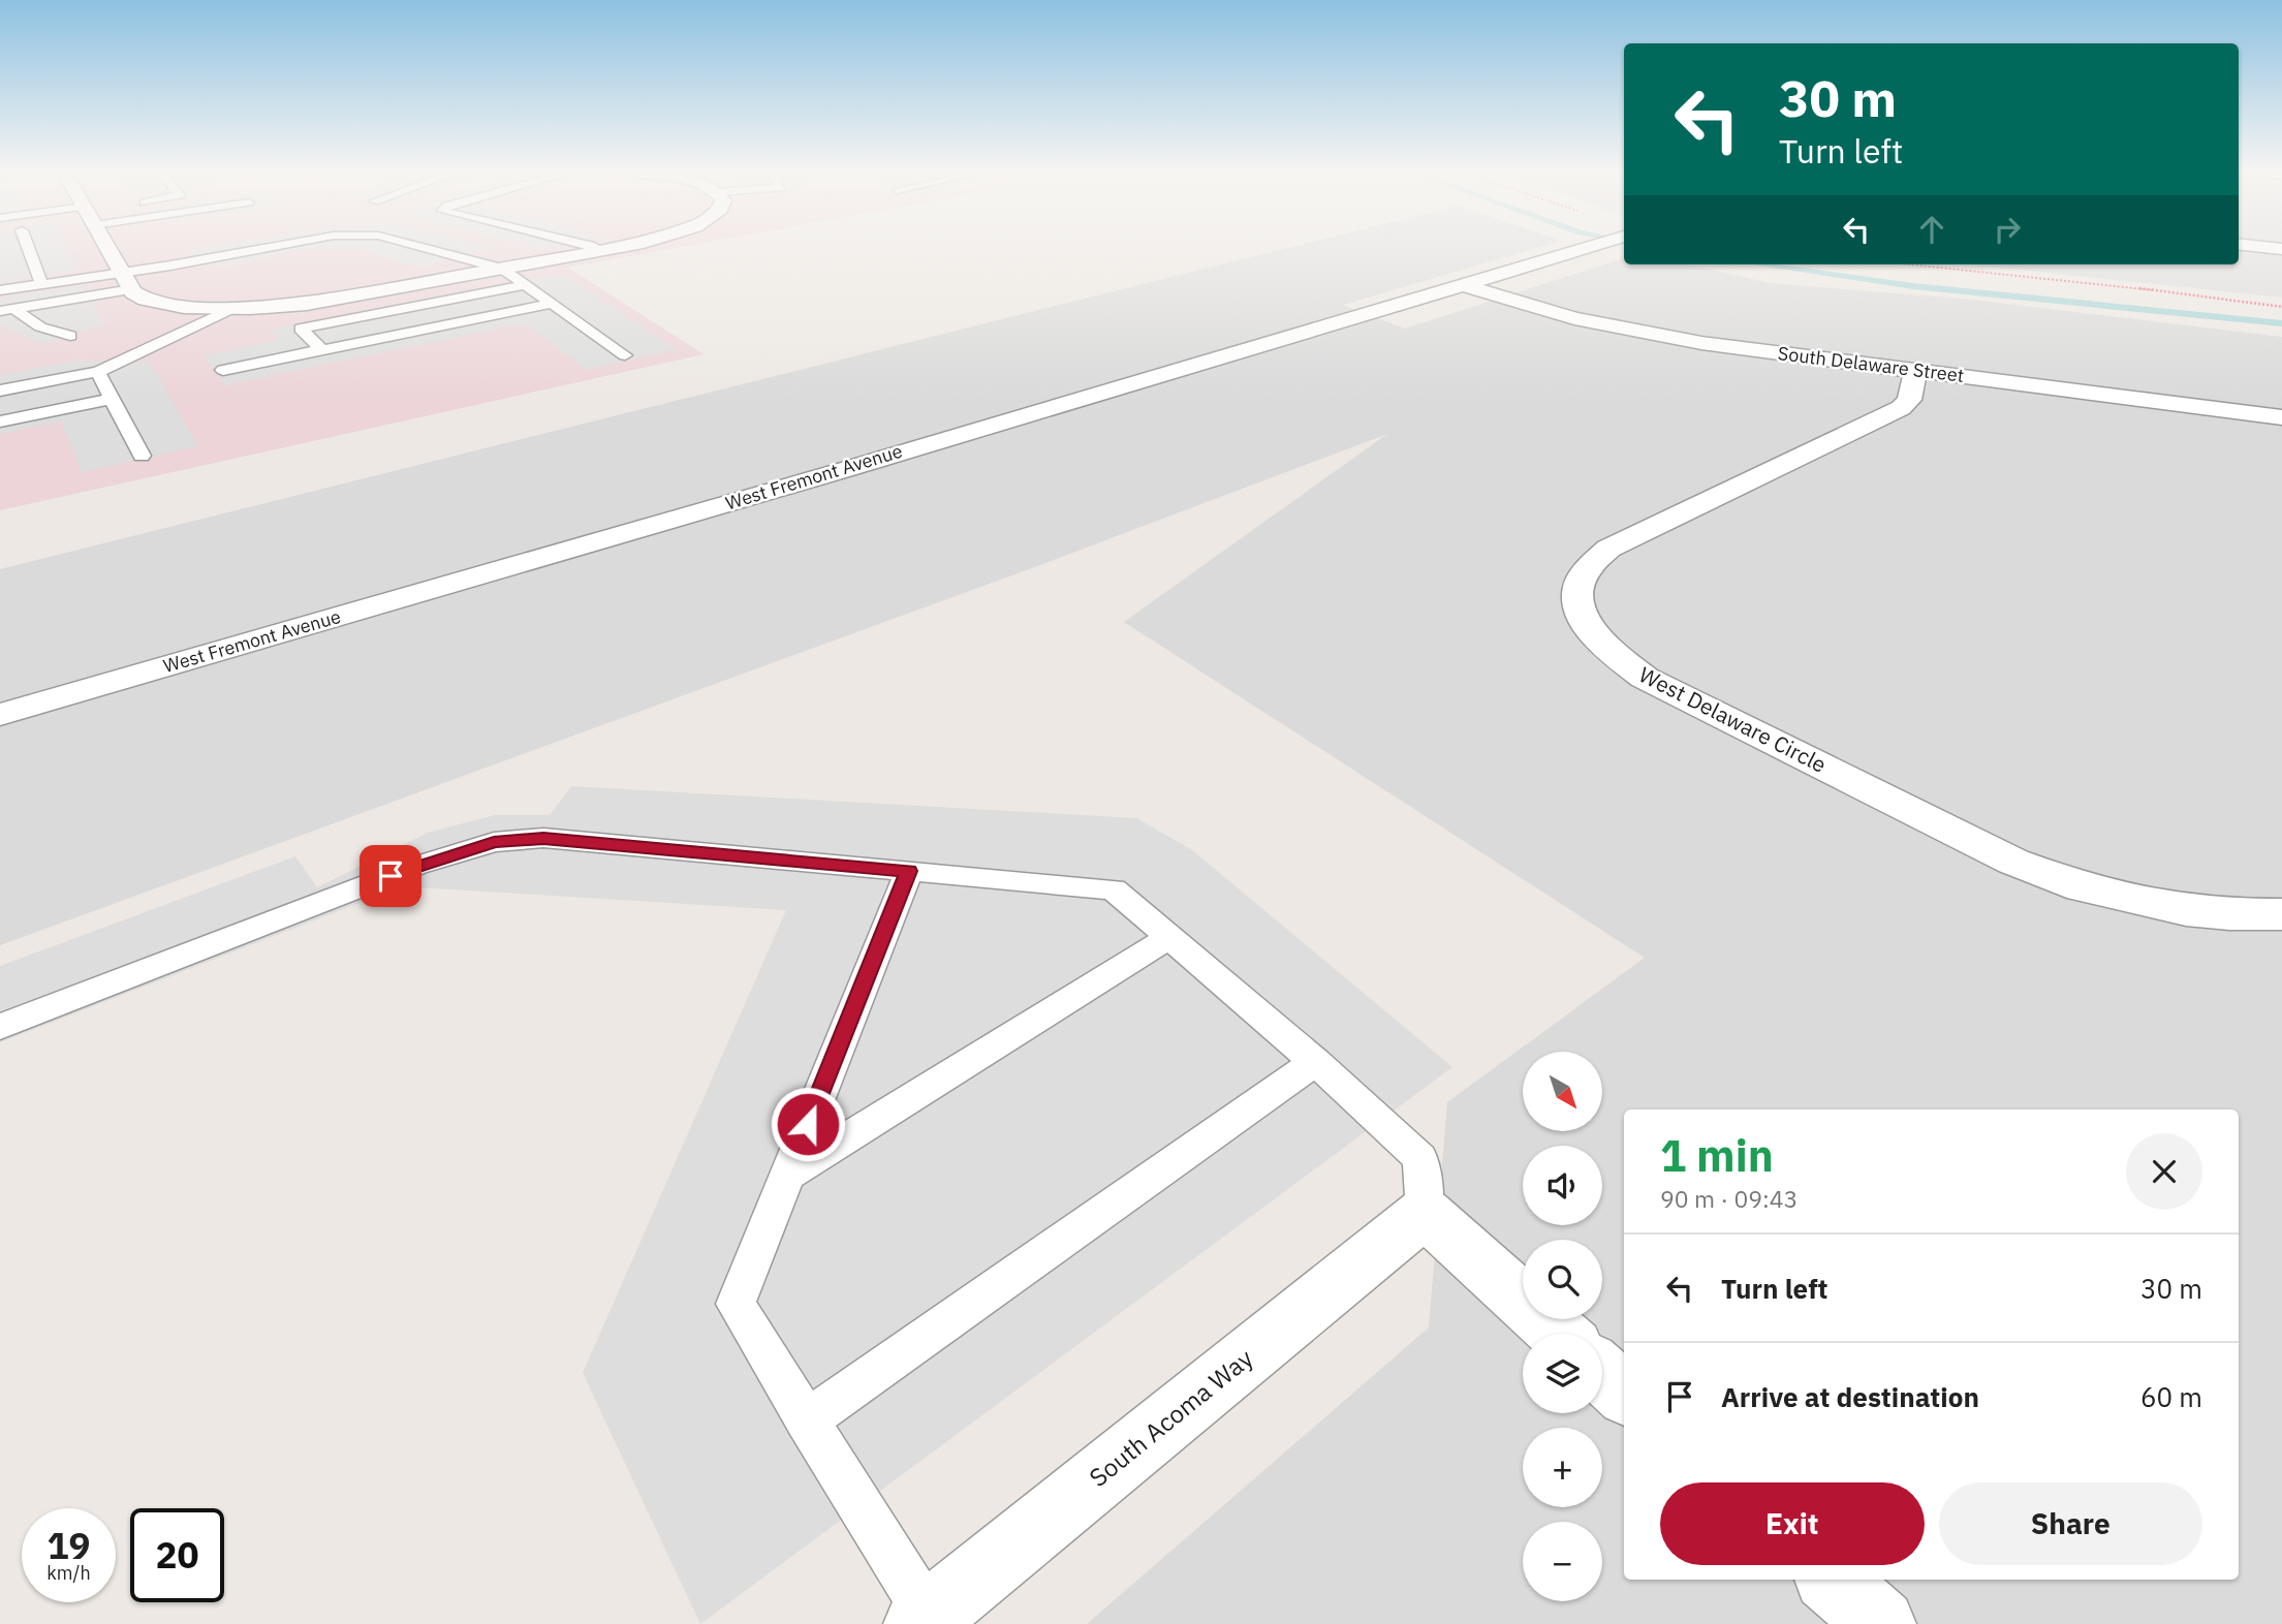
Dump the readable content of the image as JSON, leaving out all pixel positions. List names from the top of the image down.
{
  "streets": {
    "street": [
      "South Delaware Street",
      "West Fremont Avenue",
      "West Delaware Circle",
      "South Acoma Way"
    ]
  },
  "crossings": [
    ["South Delaware Street", "West Fremont Avenue"],
    ["South Delaware Street", "West Delaware Circle"]
  ],
  "north": "bottom right",
  "page": {
    "turn": ["30 m", "Turn left"],
    "map_buttons": ["+", "−"],
    "heading": ["1 min", "90 m · 09:43"],
    "list": [
      {
        "name": "Turn left",
        "value": "30 m"
      },
      {
        "name": "Arrive at destination",
        "value": "60 m"
      }
    ],
    "buttons": ["Exit", "Share"],
    "speed": "19 km/h",
    "limit": "20"
  }
}
